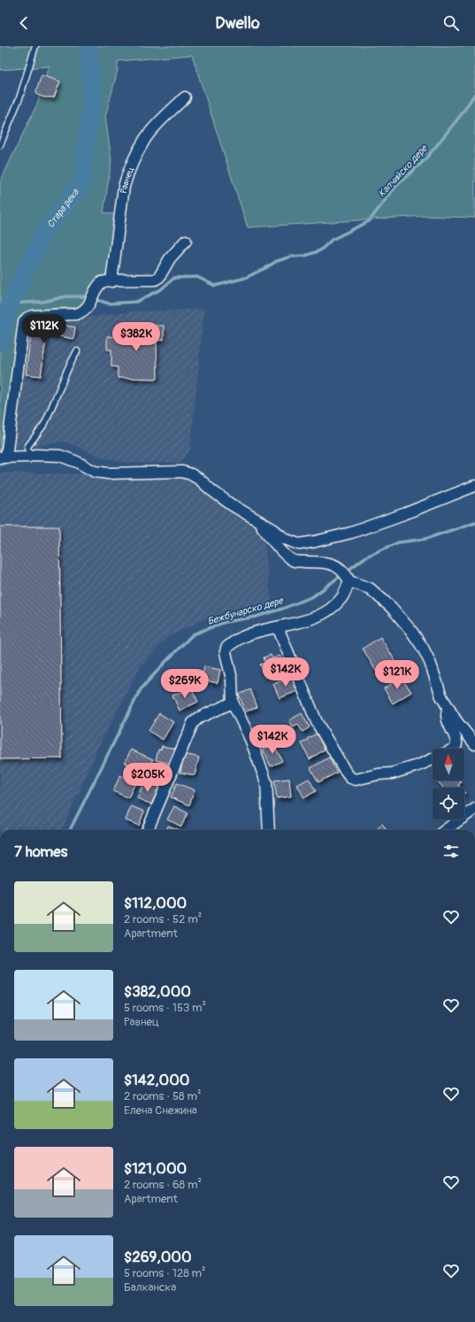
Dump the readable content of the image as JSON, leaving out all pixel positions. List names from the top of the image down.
{
  "streets": {
    "street": ["Равнец"]
  },
  "water": ["Капчийско дере", "Стара река", "Бежбунарско дере"],
  "north": "top",
  "page": {
    "header": "Dwello",
    "price": [
      "$112K",
      "$382K",
      "$142K",
      "$121K",
      "$269K",
      "$142K",
      "$205K"
    ],
    "heading": "7 homes",
    "list": [
      {
        "name": "$112,000",
        "note": "2 rooms · 52 m² · Apartment"
      },
      {
        "name": "$382,000",
        "note": "5 rooms · 153 m² · Равнец"
      },
      {
        "name": "$142,000",
        "note": "2 rooms · 58 m² · Елена Снежина"
      },
      {
        "name": "$121,000",
        "note": "2 rooms · 68 m² · Apartment"
      },
      {
        "name": "$269,000",
        "note": "5 rooms · 128 m² · Балканска"
      }
    ]
  }
}
